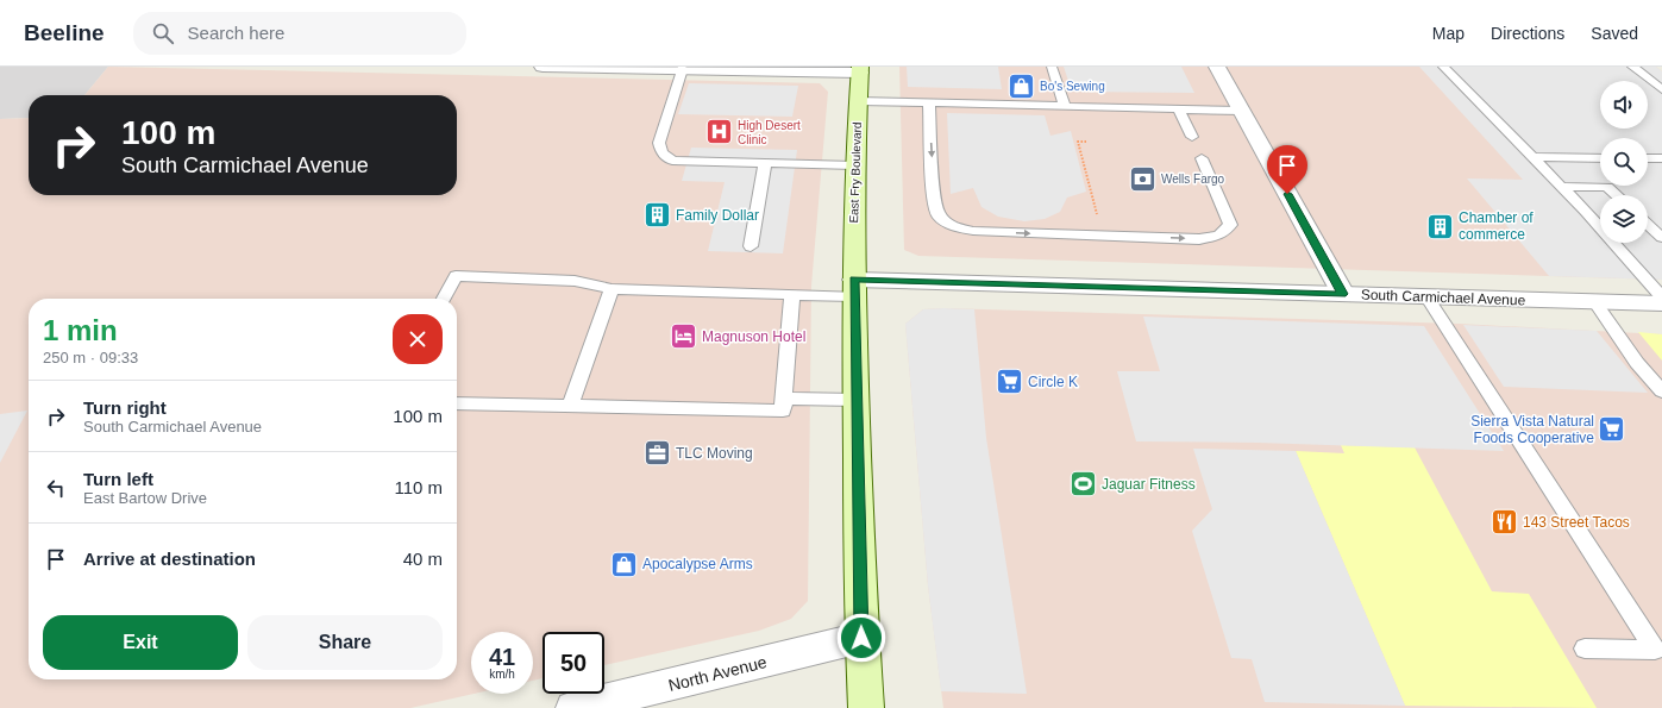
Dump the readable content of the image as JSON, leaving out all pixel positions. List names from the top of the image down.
{
  "streets": {
    "main road": ["East Fry Boulevard"],
    "street": ["South Carmichael Avenue", "North Avenue"]
  },
  "crossings": [
    ["East Fry Boulevard", "South Carmichael Avenue"],
    ["East Fry Boulevard", "North Avenue"]
  ],
  "places": {
    "shop": ["Bo's Sewing", "Apocalypse Arms"],
    "hospital": ["High Desert Clinic"],
    "bank": ["Wells Fargo"],
    "building": ["Family Dollar", "Chamber of commerce"],
    "hotel": ["Magnuson Hotel"],
    "supermarket": ["Circle K", "Sierra Vista Natural Foods Cooperative"],
    "office": ["TLC Moving"],
    "sports": ["Jaguar Fitness"],
    "restaurant": ["143 Street Tacos"]
  },
  "page": {
    "header": "Beeline",
    "search": "Search here",
    "nav": ["Map", "Directions", "Saved"],
    "turn": ["100 m", "South Carmichael Avenue"],
    "heading": ["1 min", "250 m · 09:33"],
    "list": [
      {
        "name": "Turn right",
        "note": "South Carmichael Avenue",
        "value": "100 m"
      },
      {
        "name": "Turn left",
        "note": "East Bartow Drive",
        "value": "110 m"
      },
      {
        "name": "Arrive at destination",
        "value": "40 m"
      }
    ],
    "buttons": ["Exit", "Share"],
    "speed": "41 km/h",
    "limit": "50"
  }
}
